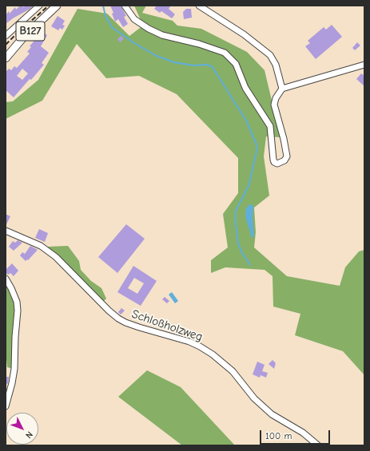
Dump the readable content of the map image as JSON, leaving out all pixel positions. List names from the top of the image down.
{
  "streets": {
    "main road": ["B127"],
    "street": ["Schloßholzweg"]
  },
  "scale_bar": "100 m",
  "north": "bottom right"
}
